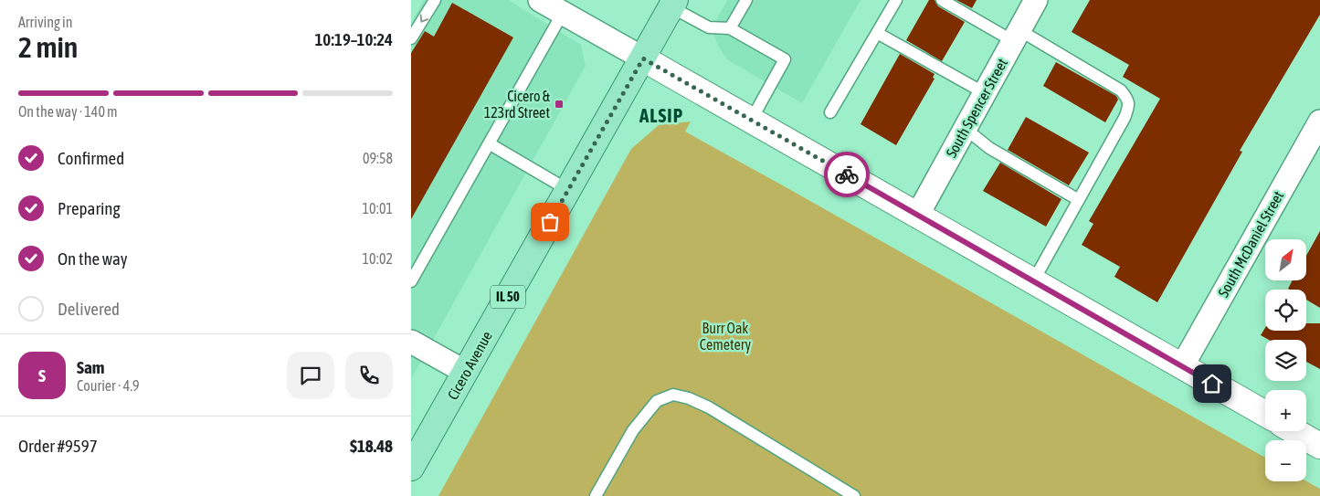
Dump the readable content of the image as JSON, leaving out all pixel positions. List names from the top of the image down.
{
  "streets": {
    "main road": ["IL 50", "Cicero Avenue"],
    "street": ["South Spencer Street", "South McDaniel Street"]
  },
  "districts": ["ALSIP"],
  "parks": ["Burr Oak Cemetery"],
  "places": {
    "transit": ["Cicero & 123rd Street"]
  },
  "north": "top right",
  "page": {
    "heading": ["2 min", "Arriving in", "10:19–10:24"],
    "panel": [
      "Sam",
      "Courier · 4.9",
      "Order #9597",
      "$18.48"
    ],
    "bar": "On the way · 140 m",
    "list": [
      ["Confirmed", "09:58"],
      ["Preparing", "10:01"],
      ["On the way", "10:02"],
      "Delivered"
    ],
    "map_buttons": ["+", "−"],
    "round": "S"
  }
}
